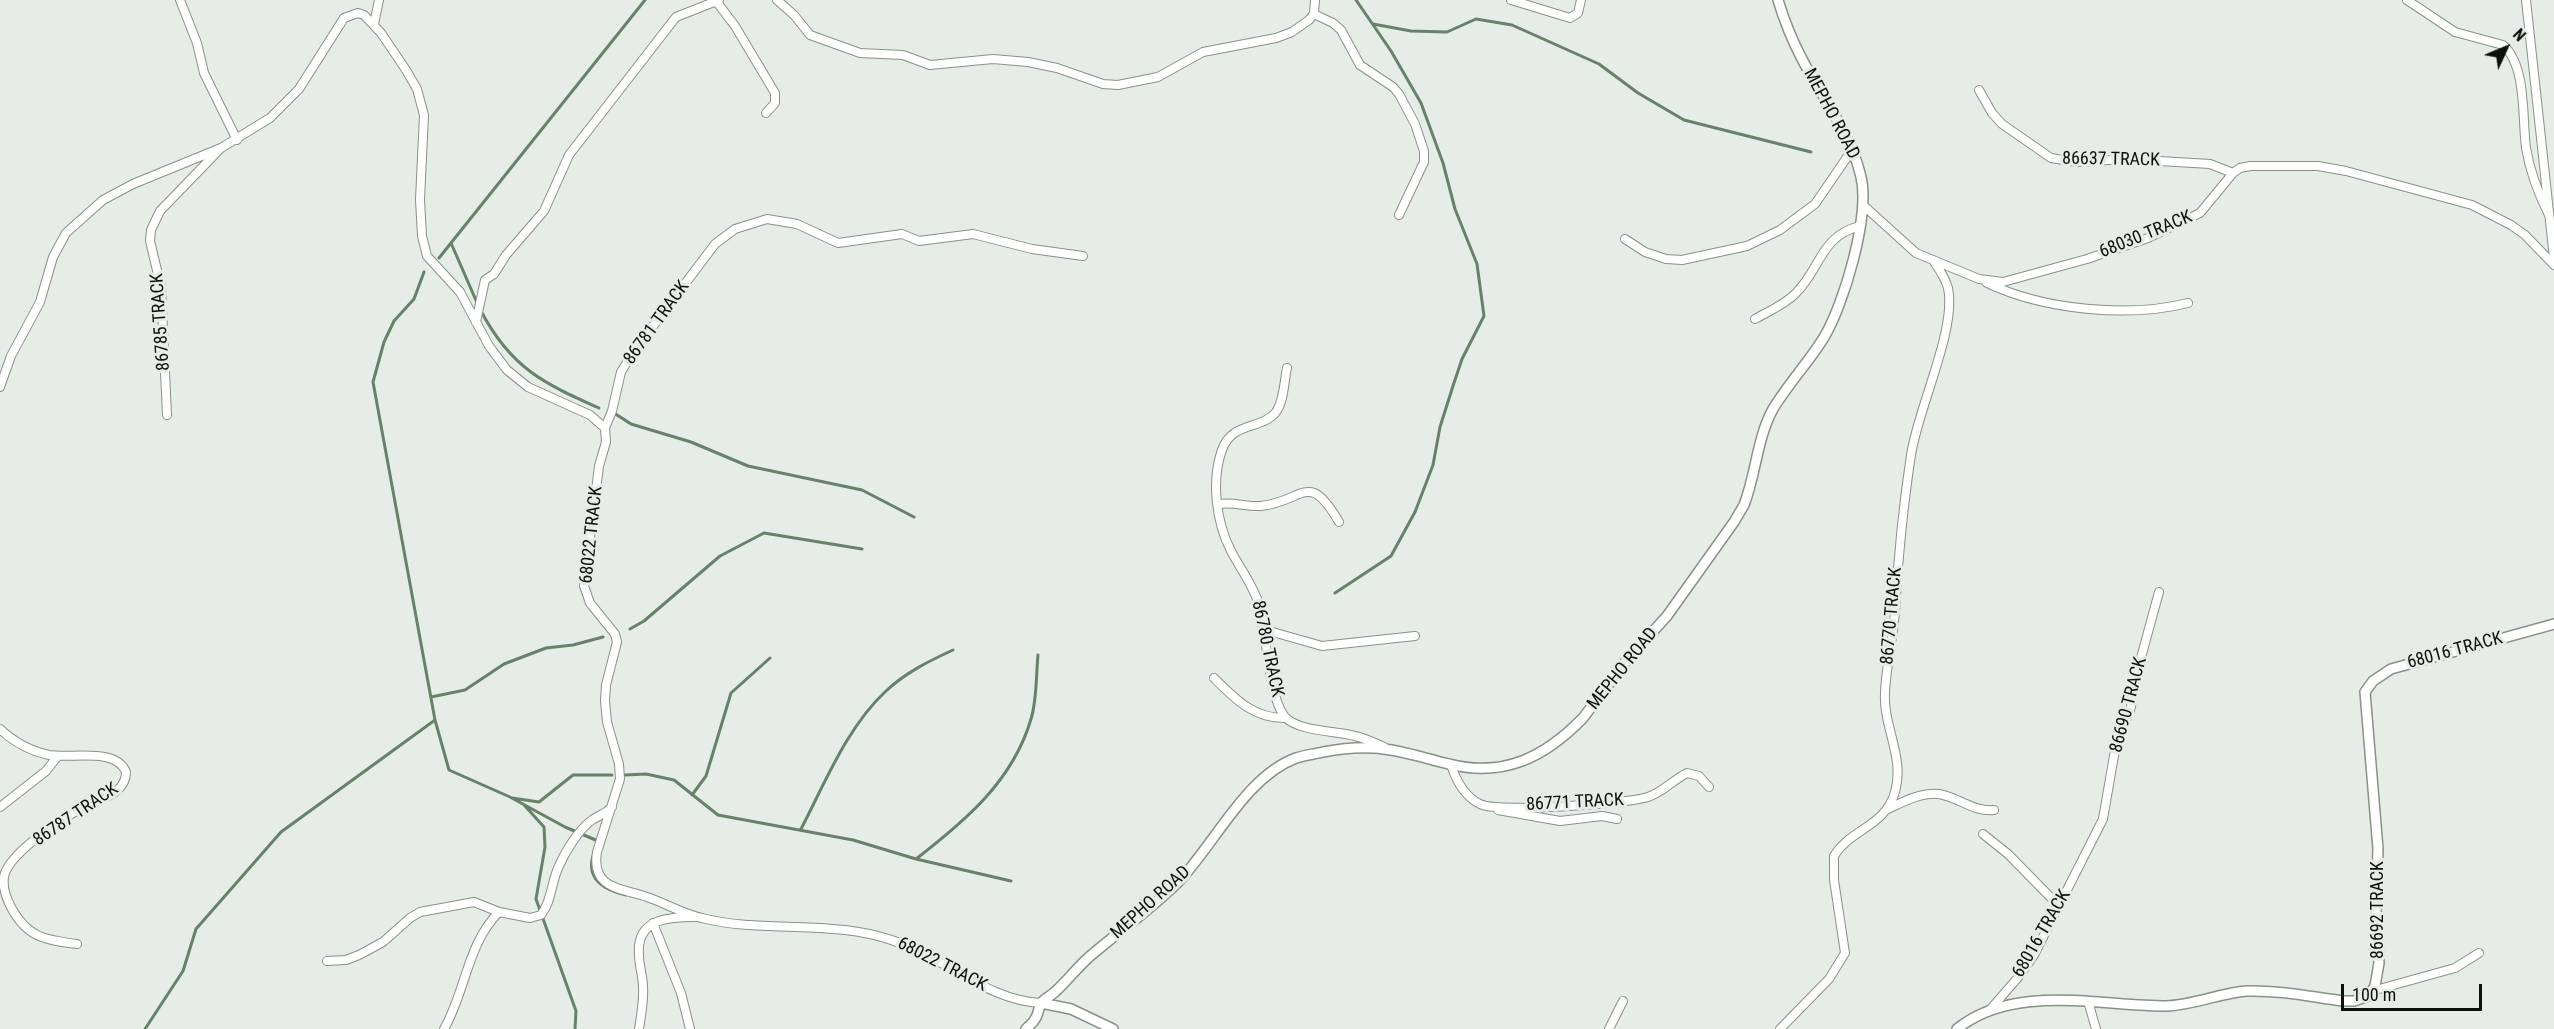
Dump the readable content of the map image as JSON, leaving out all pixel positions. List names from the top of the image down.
{
  "streets": {
    "street": [
      "MEPHO ROAD",
      "86637 TRACK",
      "68030 TRACK",
      "86785 TRACK",
      "86781 TRACK",
      "68022 TRACK",
      "86770 TRACK",
      "86780 TRACK",
      "68016 TRACK",
      "86690 TRACK",
      "86771 TRACK",
      "86787 TRACK",
      "86692 TRACK"
    ]
  },
  "crossings": [
    ["MEPHO ROAD", "68030 TRACK"],
    ["MEPHO ROAD", "68022 TRACK"],
    ["MEPHO ROAD", "86780 TRACK"],
    ["86637 TRACK", "68030 TRACK"],
    ["68030 TRACK", "86770 TRACK"],
    ["86781 TRACK", "68022 TRACK"],
    ["68016 TRACK", "86690 TRACK"],
    ["68016 TRACK", "86692 TRACK"]
  ],
  "scale_bar": "100 m",
  "north": "top right"
}
